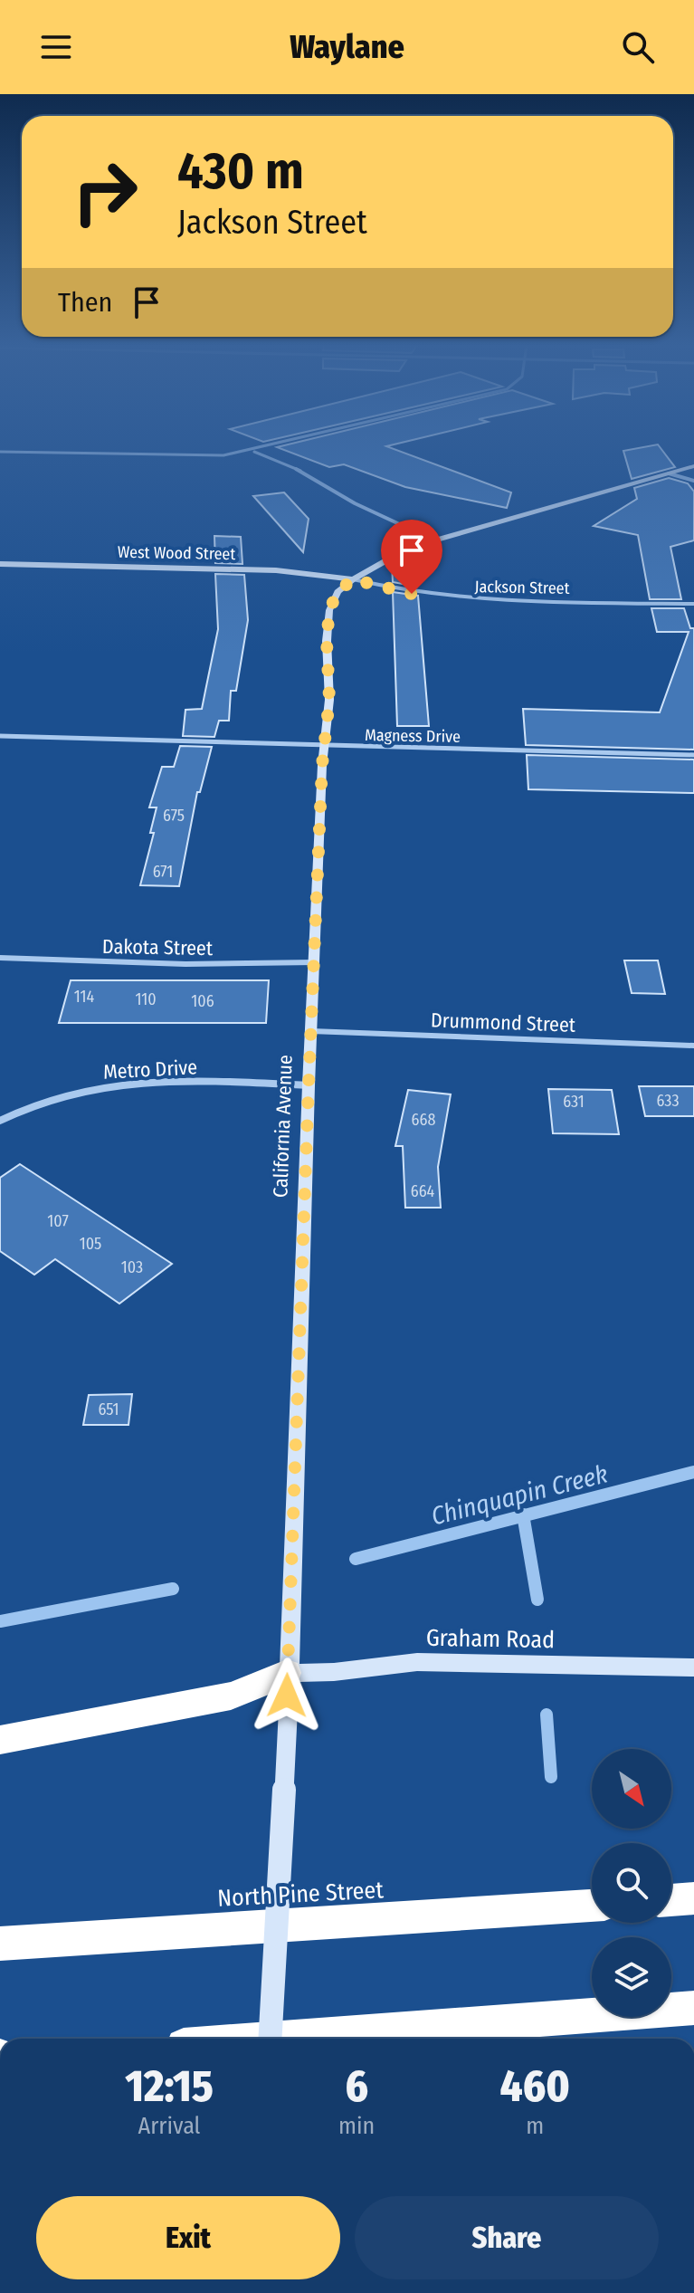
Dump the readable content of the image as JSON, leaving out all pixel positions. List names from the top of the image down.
{
  "streets": {
    "highway": ["North Pine Street"],
    "main road": ["West Wood Street", "California Avenue", "Graham Road"],
    "street": [
      "Jackson Street",
      "Magness Drive",
      "Dakota Street",
      "Drummond Street",
      "Metro Drive"
    ]
  },
  "crossings": [
    ["West Wood Street", "Jackson Street"],
    ["West Wood Street", "California Avenue"],
    ["Jackson Street", "California Avenue"],
    ["Magness Drive", "California Avenue"],
    ["Dakota Street", "California Avenue"],
    ["Drummond Street", "California Avenue"],
    ["Metro Drive", "California Avenue"],
    ["California Avenue", "Graham Road"]
  ],
  "water": ["Chinquapin Creek"],
  "house_numbers": [
    "675",
    "671",
    "114",
    "110",
    "106",
    "633",
    "631",
    "668",
    "664",
    "107",
    "105",
    "103",
    "651"
  ],
  "north": "bottom right",
  "page": {
    "header": "Waylane",
    "turn": ["430 m", "Jackson Street"],
    "then": "Then",
    "eta": [
      "12:15",
      "Arrival",
      "6",
      "min",
      "460",
      "m"
    ],
    "buttons": ["Exit", "Share"]
  }
}
